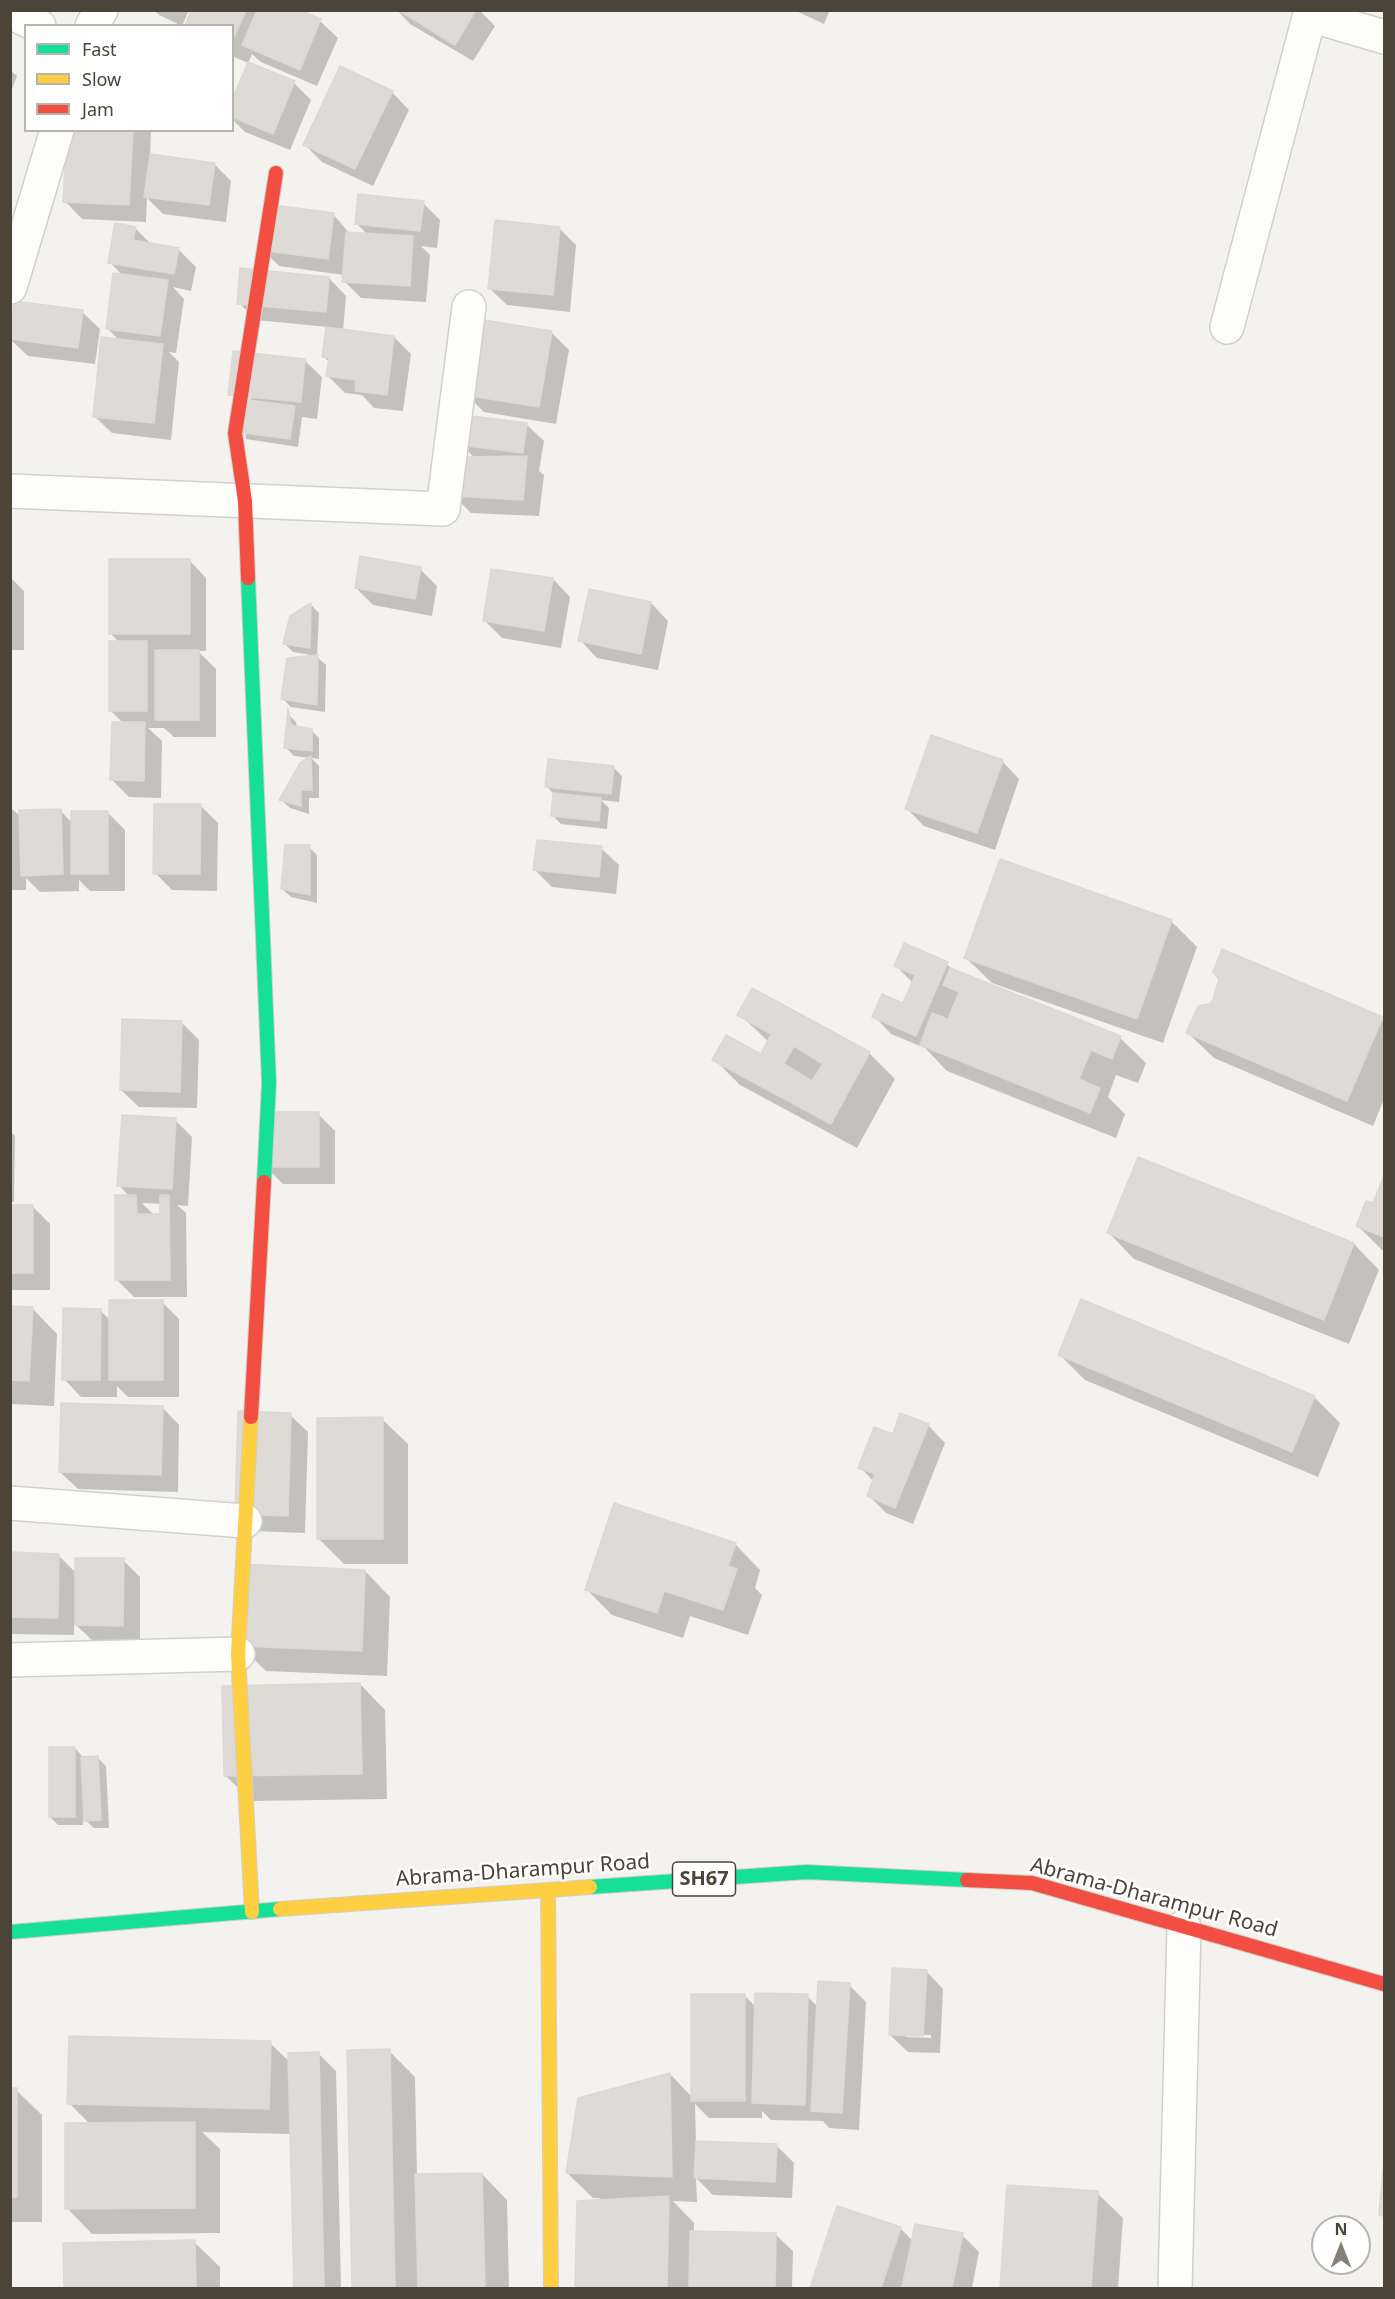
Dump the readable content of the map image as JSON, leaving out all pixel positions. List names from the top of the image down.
{
  "streets": {
    "street": ["Abrama-Dharampur Road", "SH67"]
  },
  "legend": ["Fast", "Slow", "Jam"],
  "north": "top"
}
